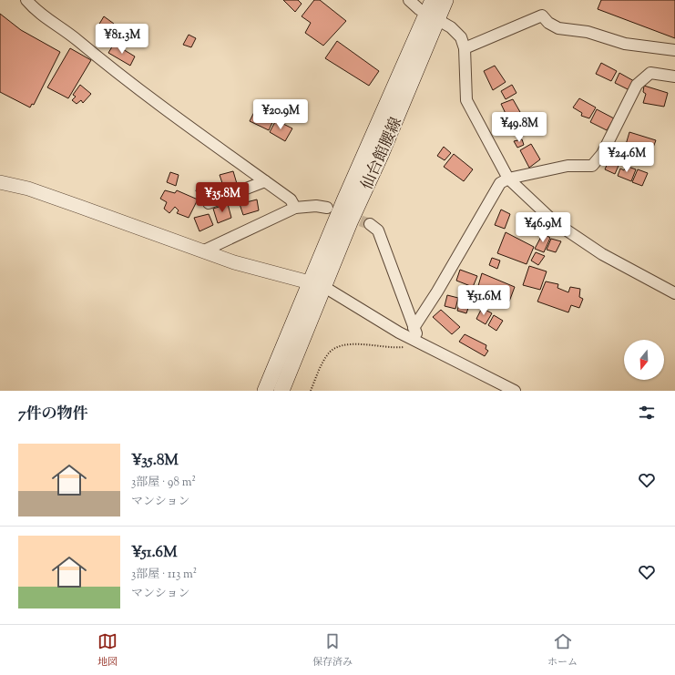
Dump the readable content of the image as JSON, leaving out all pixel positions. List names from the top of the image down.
{
  "streets": {
    "main road": ["仙台館腰線"]
  },
  "north": "bottom",
  "page": {
    "price": [
      "¥81.3M",
      "¥20.9M",
      "¥49.8M",
      "¥24.6M",
      "¥35.8M",
      "¥46.9M",
      "¥51.6M"
    ],
    "heading": "7件の物件",
    "list": [
      {
        "name": "¥35.8M",
        "note": "3部屋 · 98 m² · マンション"
      },
      {
        "name": "¥51.6M",
        "note": "3部屋 · 113 m² · マンション"
      }
    ],
    "tabs": ["地図", "保存済み", "ホーム"]
  }
}
